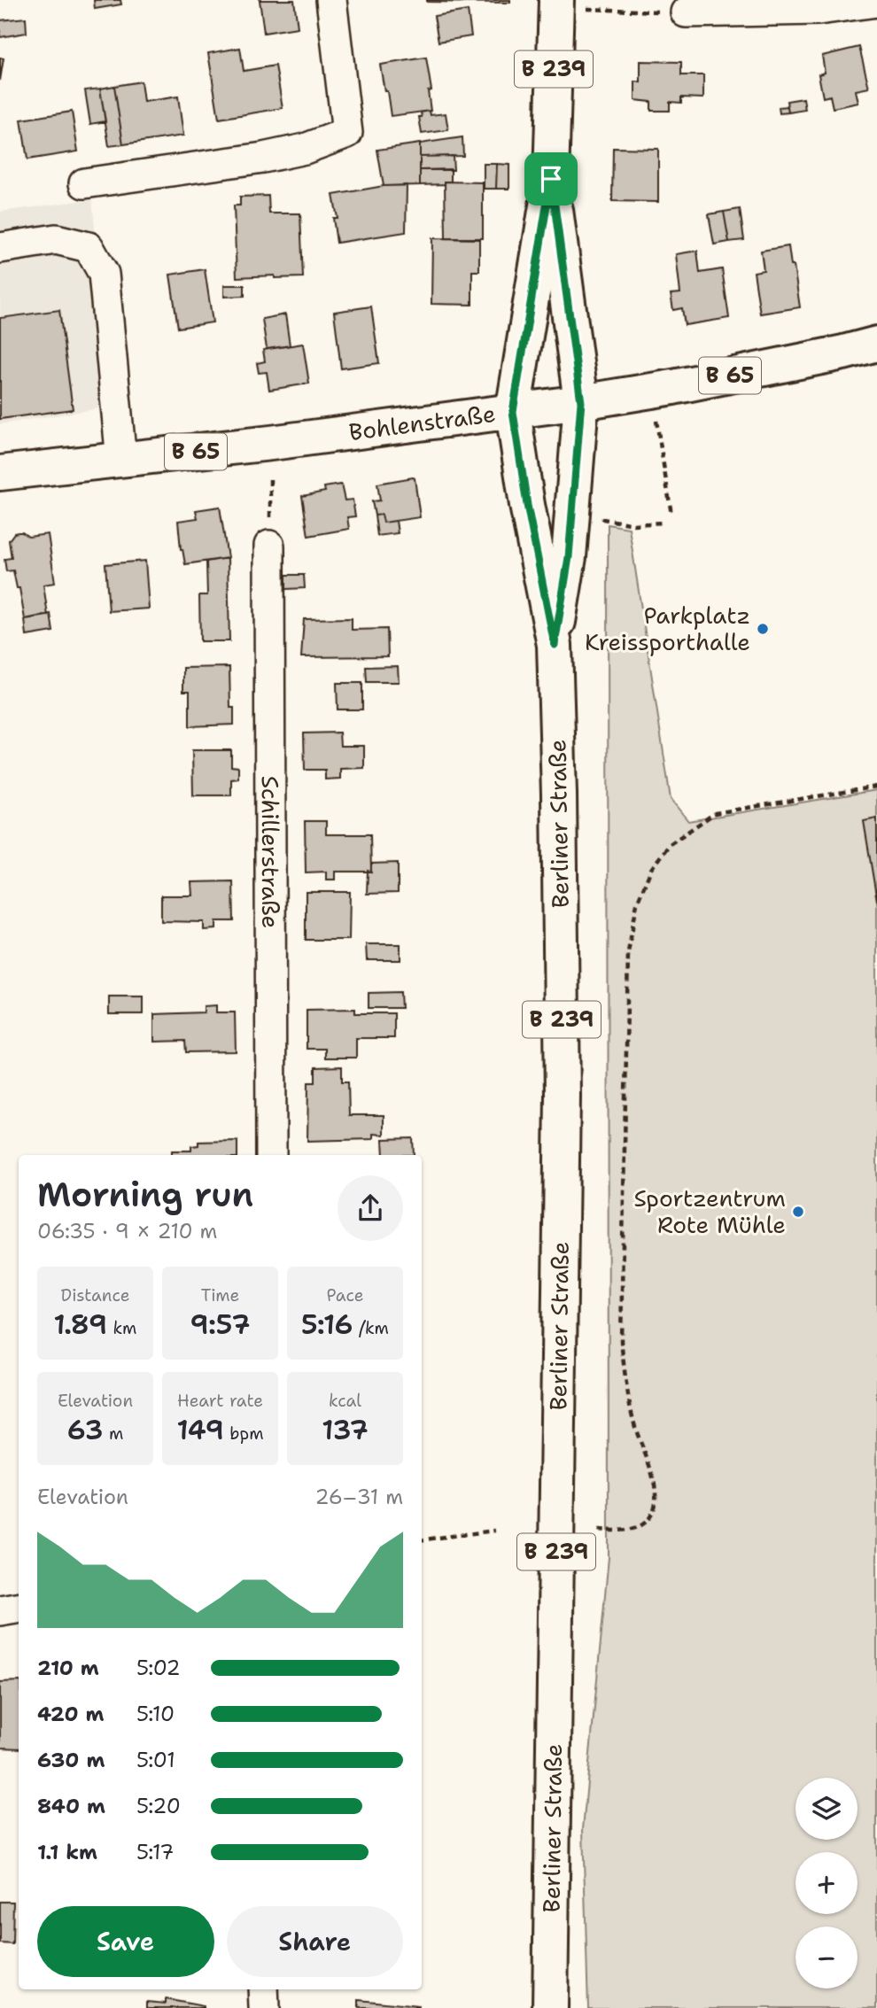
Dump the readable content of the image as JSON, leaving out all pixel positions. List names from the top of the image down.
{
  "streets": {
    "main road": [
      "B 239",
      "B 65",
      "Bohlenstraße",
      "Berliner Straße"
    ],
    "street": ["Schillerstraße"]
  },
  "crossings": [
    ["Bohlenstraße", "Berliner Straße"]
  ],
  "places": ["Parkplatz Kreissporthalle", "Sportzentrum Rote Mühle"],
  "page": {
    "heading": ["Morning run", "06:35 · 9 × 210 m"],
    "stats": [
      ["Distance", "1.89 km"],
      ["Time", "9:57"],
      ["Pace", "5:16 /km"],
      ["Elevation", "63 m"],
      ["Heart rate", "149 bpm"],
      ["kcal", "137"]
    ],
    "chart": ["Elevation", "26–31 m"],
    "list": [
      {
        "name": "210 m",
        "note": "5:02"
      },
      {
        "name": "420 m",
        "note": "5:10"
      },
      {
        "name": "630 m",
        "note": "5:01"
      },
      {
        "name": "840 m",
        "note": "5:20"
      },
      {
        "name": "1.1 km",
        "note": "5:17"
      }
    ],
    "map_buttons": ["+", "−"],
    "buttons": ["Save", "Share"]
  }
}
